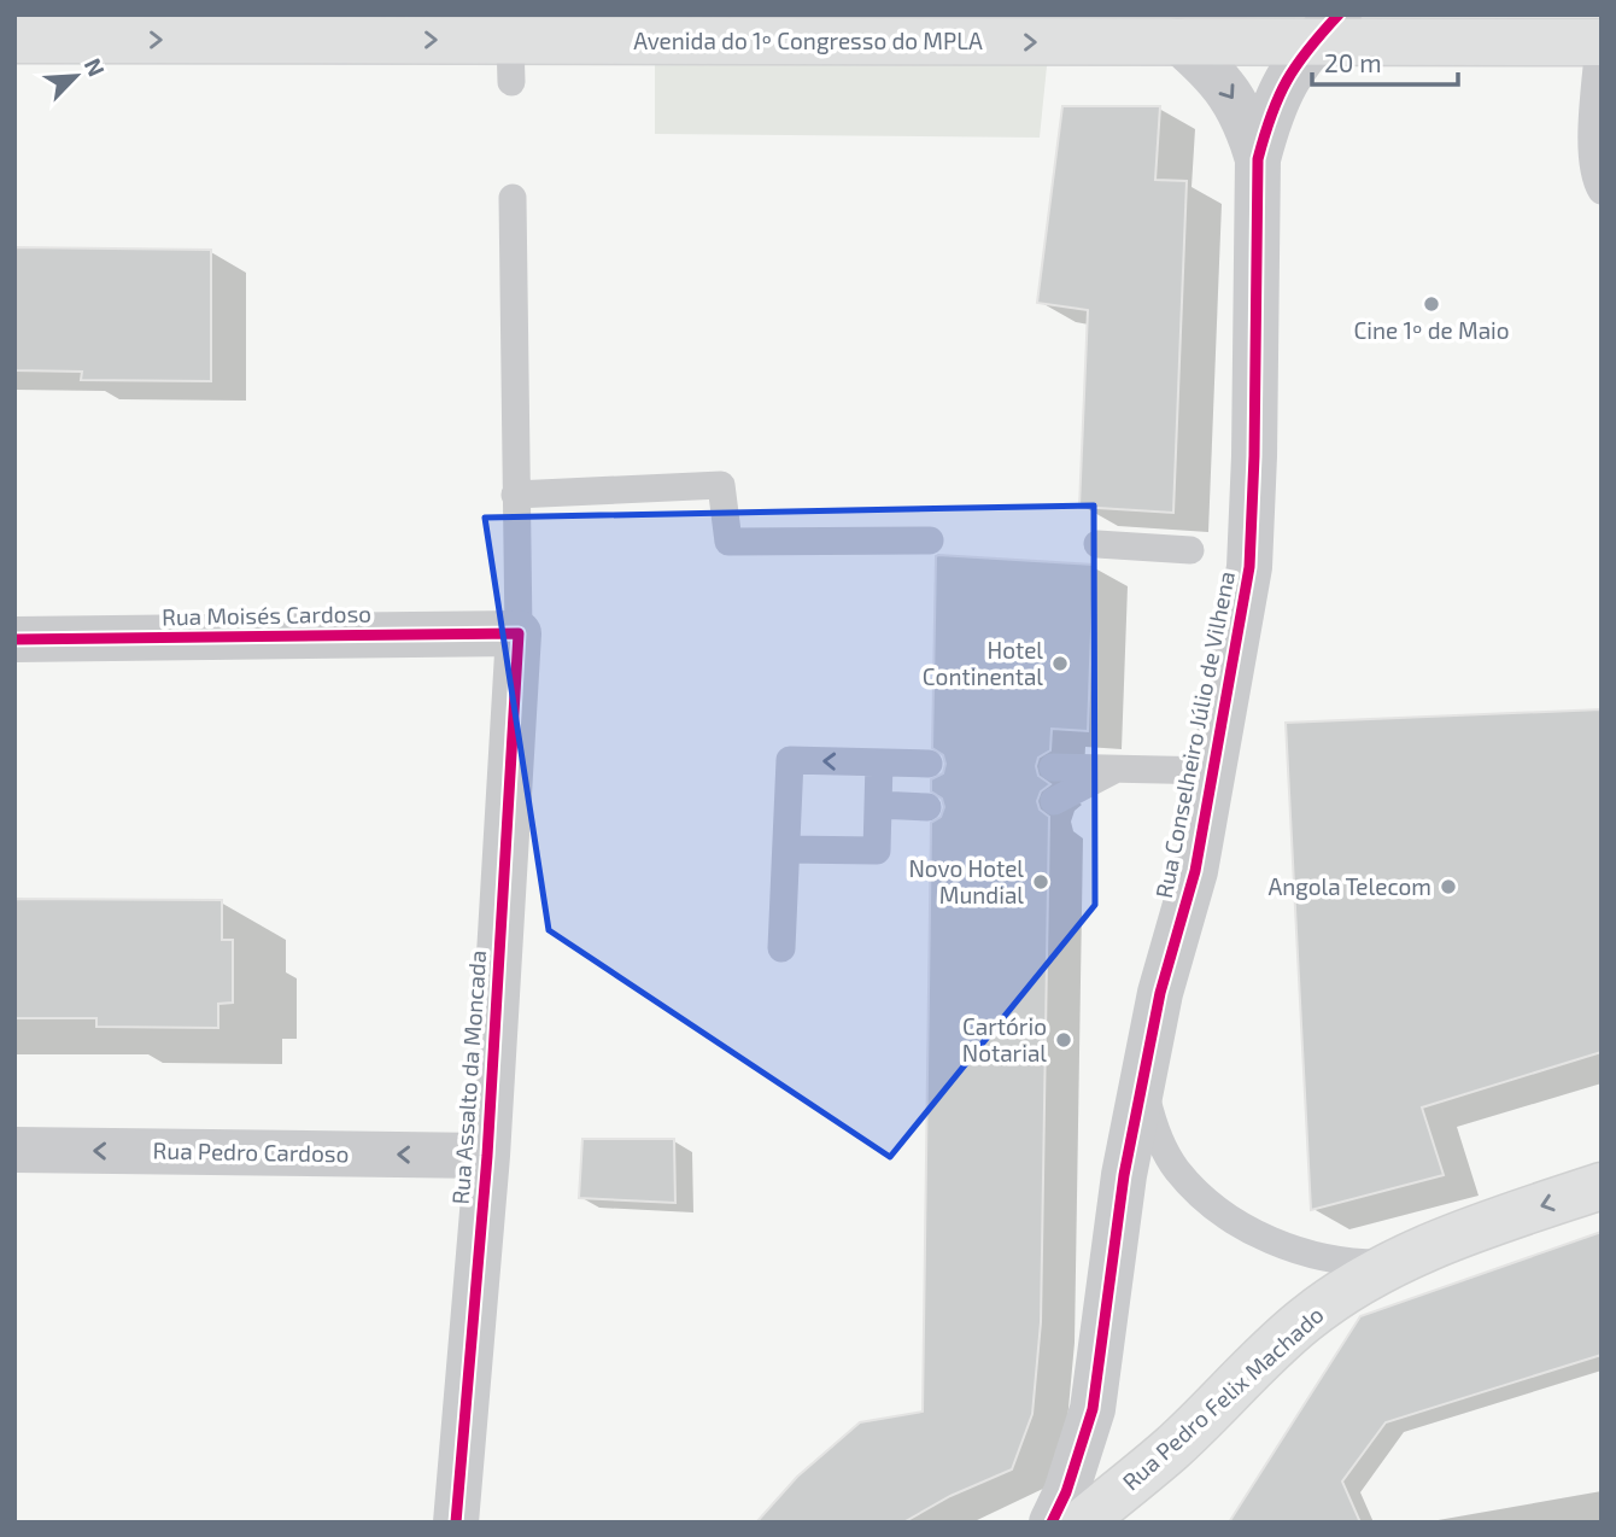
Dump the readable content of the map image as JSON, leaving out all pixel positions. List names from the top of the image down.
{
  "streets": {
    "main road": ["Avenida do 1º Congresso do MPLA", "Rua Pedro Felix Machado"],
    "street": [
      "Rua Moisés Cardoso",
      "Rua Conselheiro Júlio de Vilhena",
      "Rua Assalto da Moncada",
      "Rua Pedro Cardoso"
    ]
  },
  "crossings": [
    ["Avenida do 1º Congresso do MPLA", "Rua Conselheiro Júlio de Vilhena"],
    ["Rua Moisés Cardoso", "Rua Assalto da Moncada"],
    ["Rua Assalto da Moncada", "Rua Pedro Cardoso"]
  ],
  "one_way": ["Avenida do 1º Congresso do MPLA", "Rua Pedro Cardoso", "Rua Pedro Felix Machado"],
  "places": [
    "Cine 1º de Maio",
    "Hotel Continental",
    "Novo Hotel Mundial",
    "Angola Telecom",
    "Cartório Notarial"
  ],
  "scale_bar": "20 m",
  "north": "top right"
}
